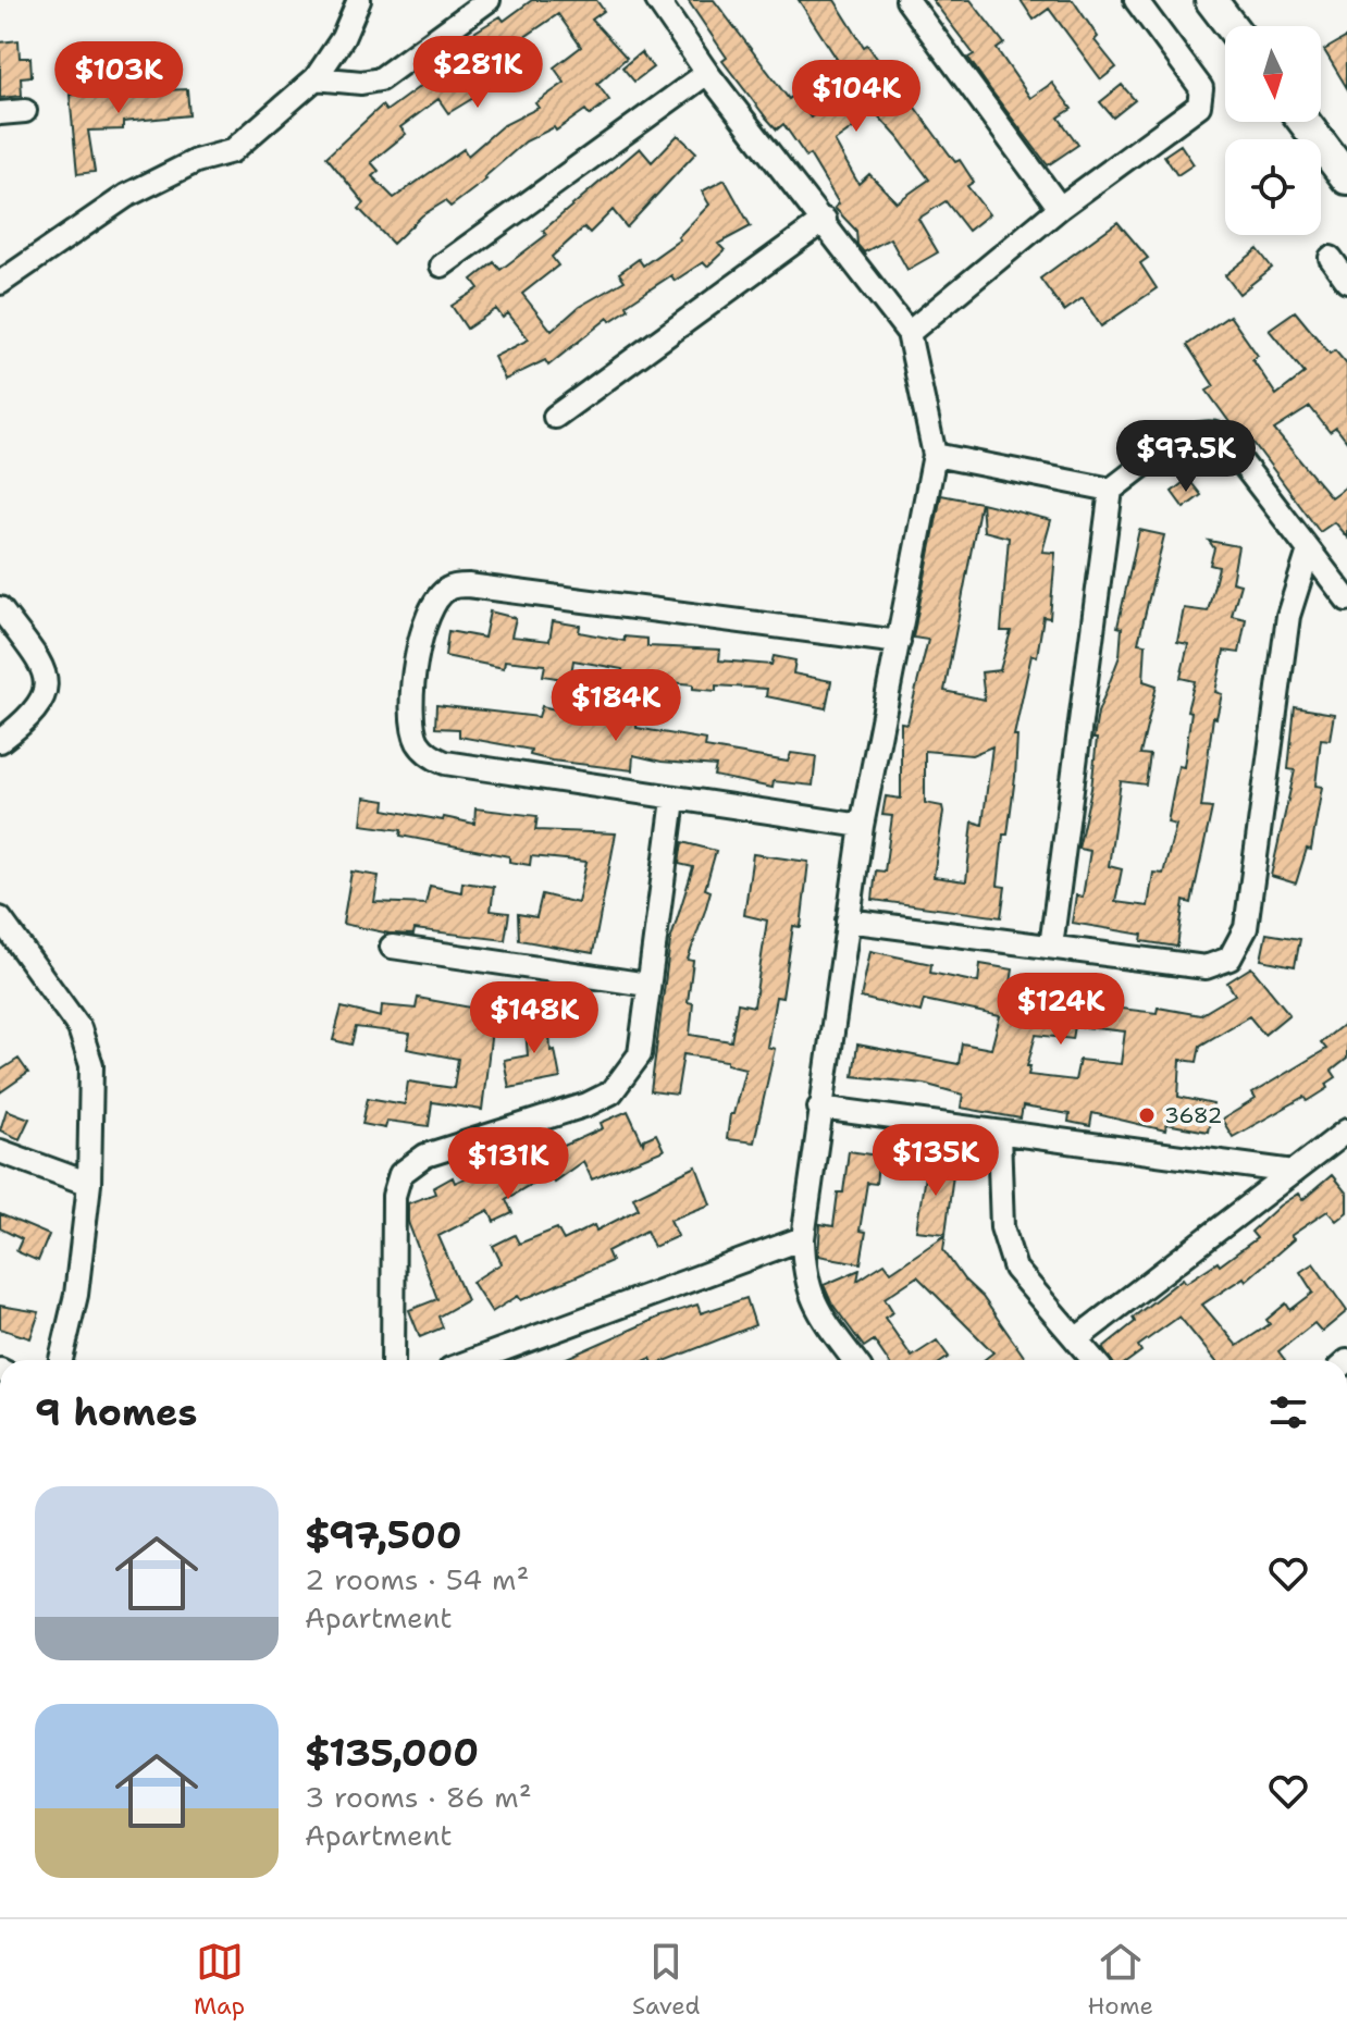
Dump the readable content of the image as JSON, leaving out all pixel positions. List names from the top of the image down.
{
  "places": ["3682"],
  "north": "bottom",
  "page": {
    "price": [
      "$281K",
      "$103K",
      "$104K",
      "$97.5K",
      "$184K",
      "$124K",
      "$148K",
      "$135K",
      "$131K"
    ],
    "heading": "9 homes",
    "list": [
      {
        "name": "$97,500",
        "note": "2 rooms · 54 m² · Apartment"
      },
      {
        "name": "$135,000",
        "note": "3 rooms · 86 m² · Apartment"
      }
    ],
    "tabs": ["Map", "Saved", "Home"]
  }
}
